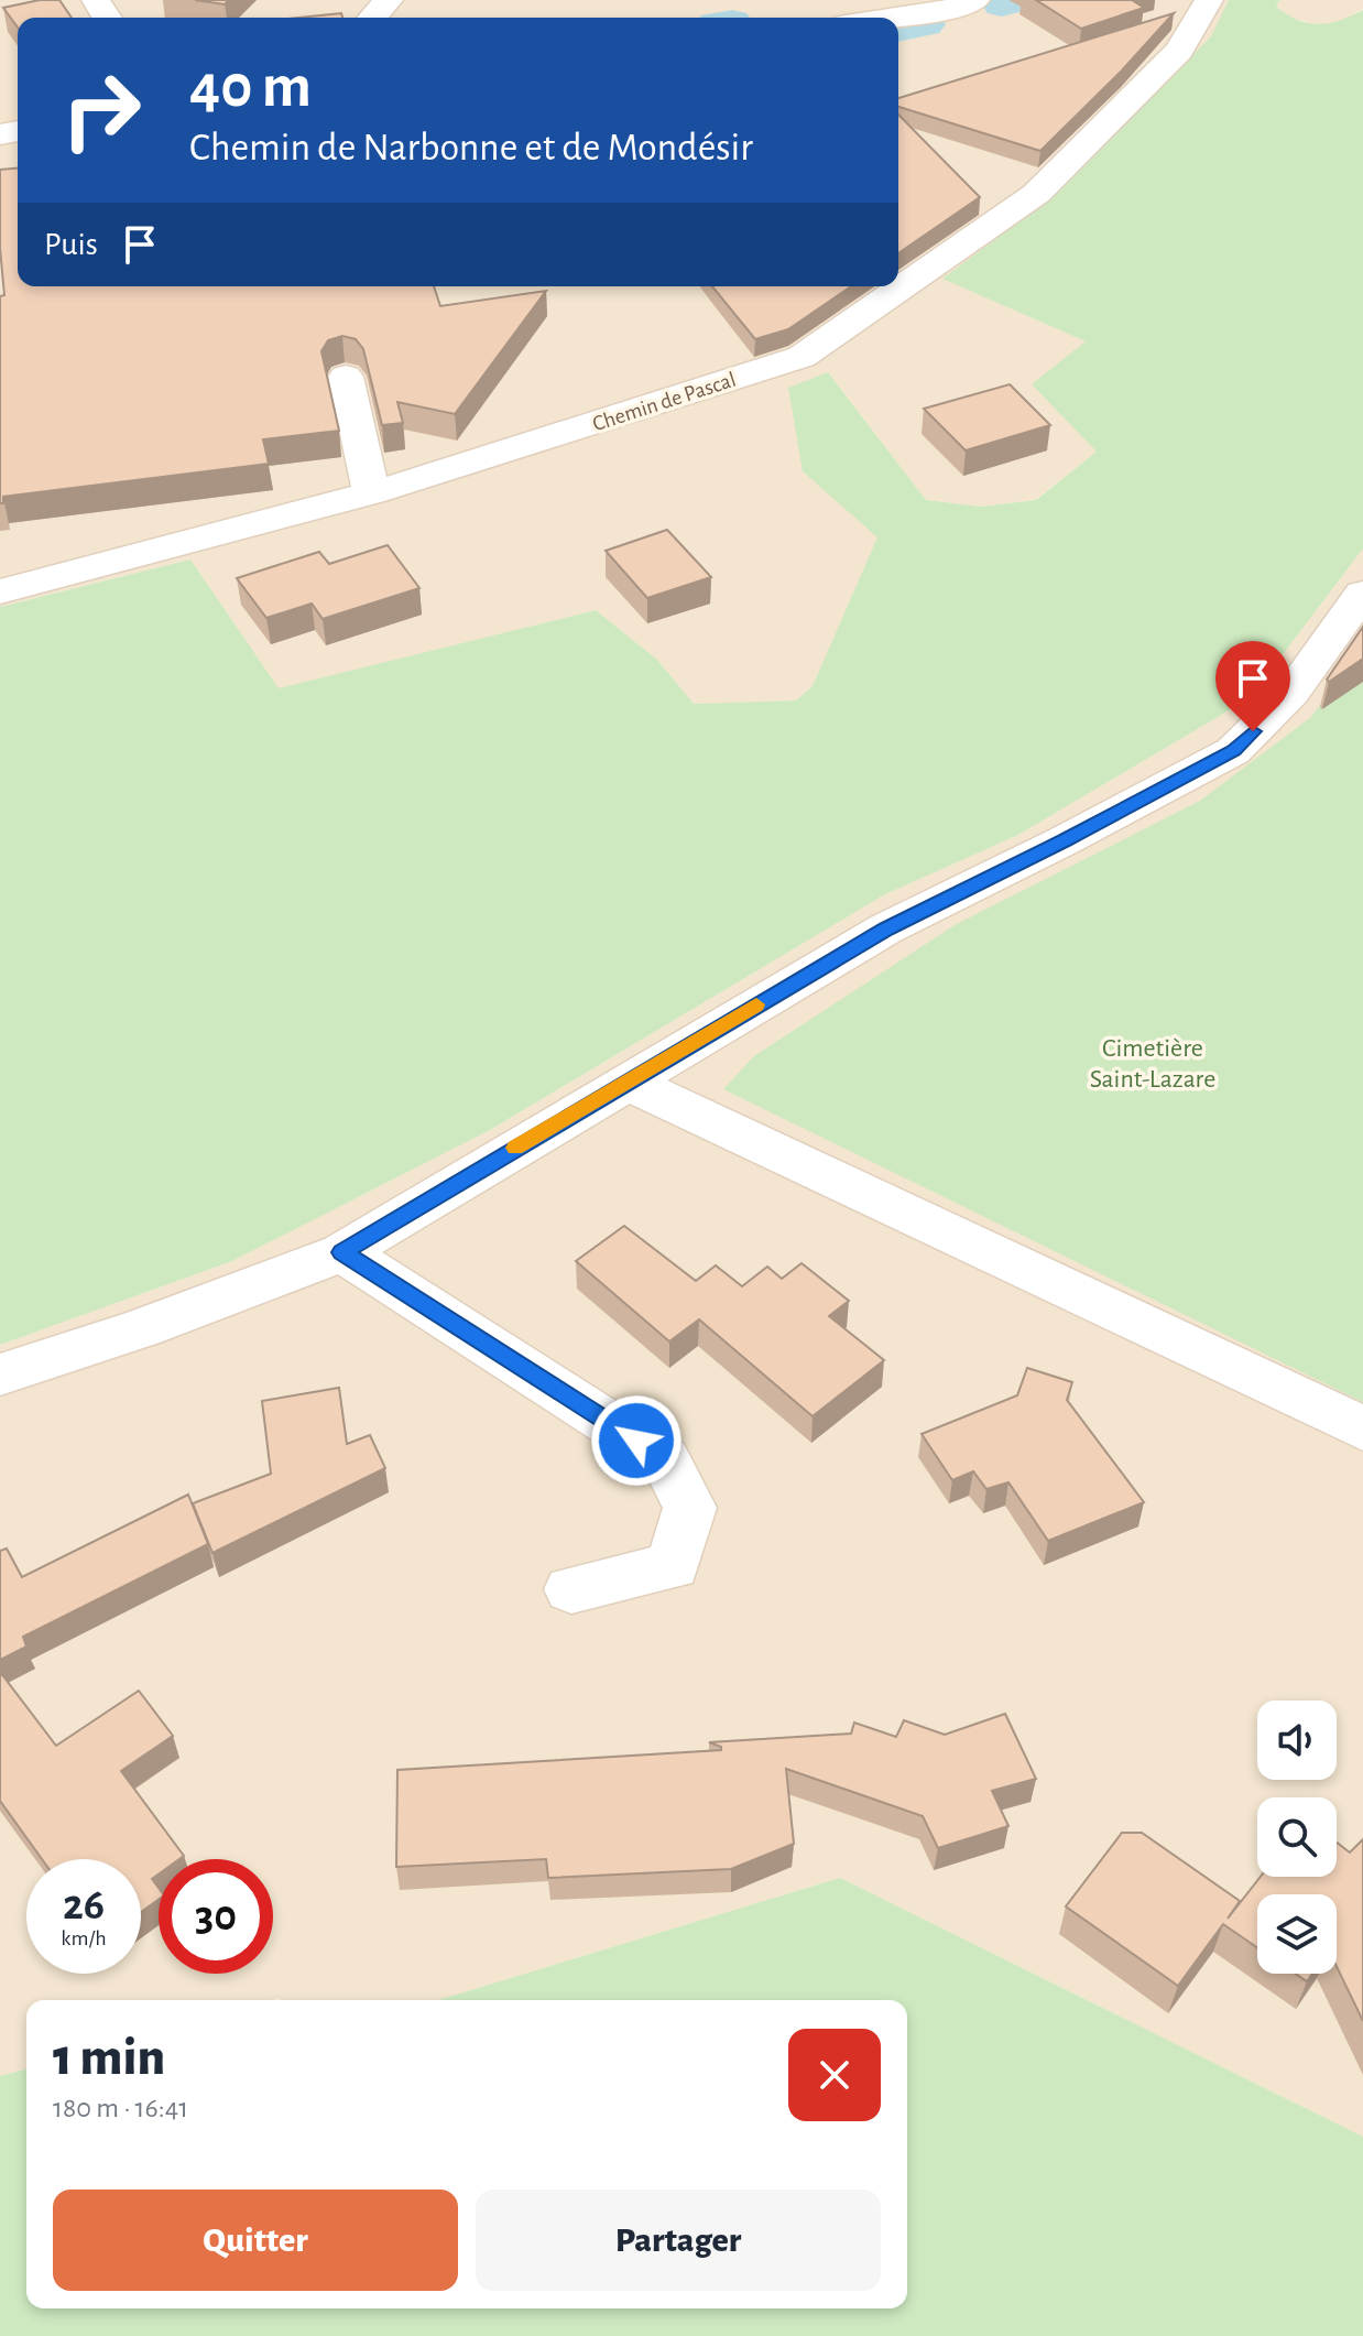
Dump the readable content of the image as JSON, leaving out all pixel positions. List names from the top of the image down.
{
  "streets": {
    "street": ["Chemin de Pascal"]
  },
  "parks": ["Cimetière Saint-Lazare"],
  "page": {
    "turn": ["40 m", "Chemin de Narbonne et de Mondésir"],
    "then": "Puis",
    "speed": "26 km/h",
    "limit": "30",
    "heading": ["1 min", "180 m · 16:41"],
    "buttons": ["Quitter", "Partager"]
  }
}
